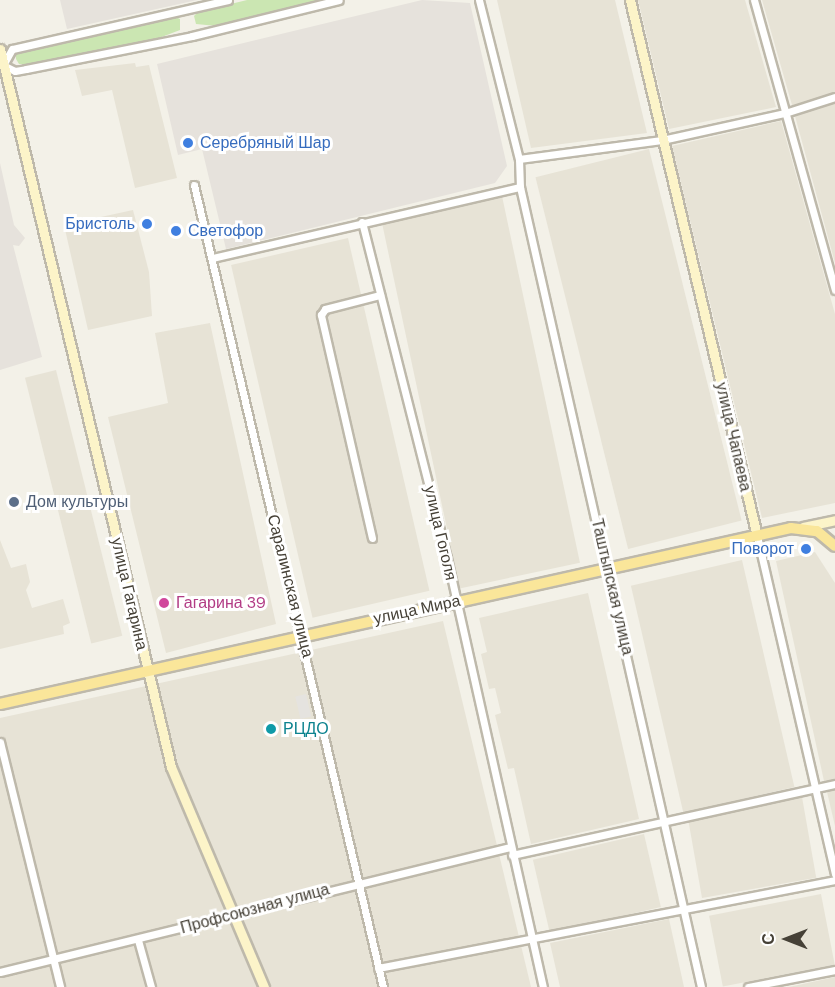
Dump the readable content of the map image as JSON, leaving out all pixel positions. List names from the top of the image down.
{
  "streets": {
    "main road": ["улица Мира"],
    "street": [
      "улица Чапаева",
      "улица Гоголя",
      "Саралинская улица",
      "Таштыпская улица",
      "улица Гагарина",
      "Профсоюзная улица"
    ]
  },
  "crossings": [
    ["улица Чапаева", "улица Мира"],
    ["улица Чапаева", "Профсоюзная улица"],
    ["улица Гоголя", "улица Мира"],
    ["улица Гоголя", "Профсоюзная улица"],
    ["Саралинская улица", "улица Мира"],
    ["Саралинская улица", "Профсоюзная улица"],
    ["Таштыпская улица", "улица Мира"],
    ["Таштыпская улица", "Профсоюзная улица"],
    ["улица Гагарина", "улица Мира"],
    ["улица Гагарина", "Профсоюзная улица"]
  ],
  "places": [
    "Серебряный Шар",
    "Бристоль",
    "Светофор",
    "Дом культуры",
    "Поворот",
    "Гагарина 39",
    "РЦДО"
  ],
  "north": "left"
}
